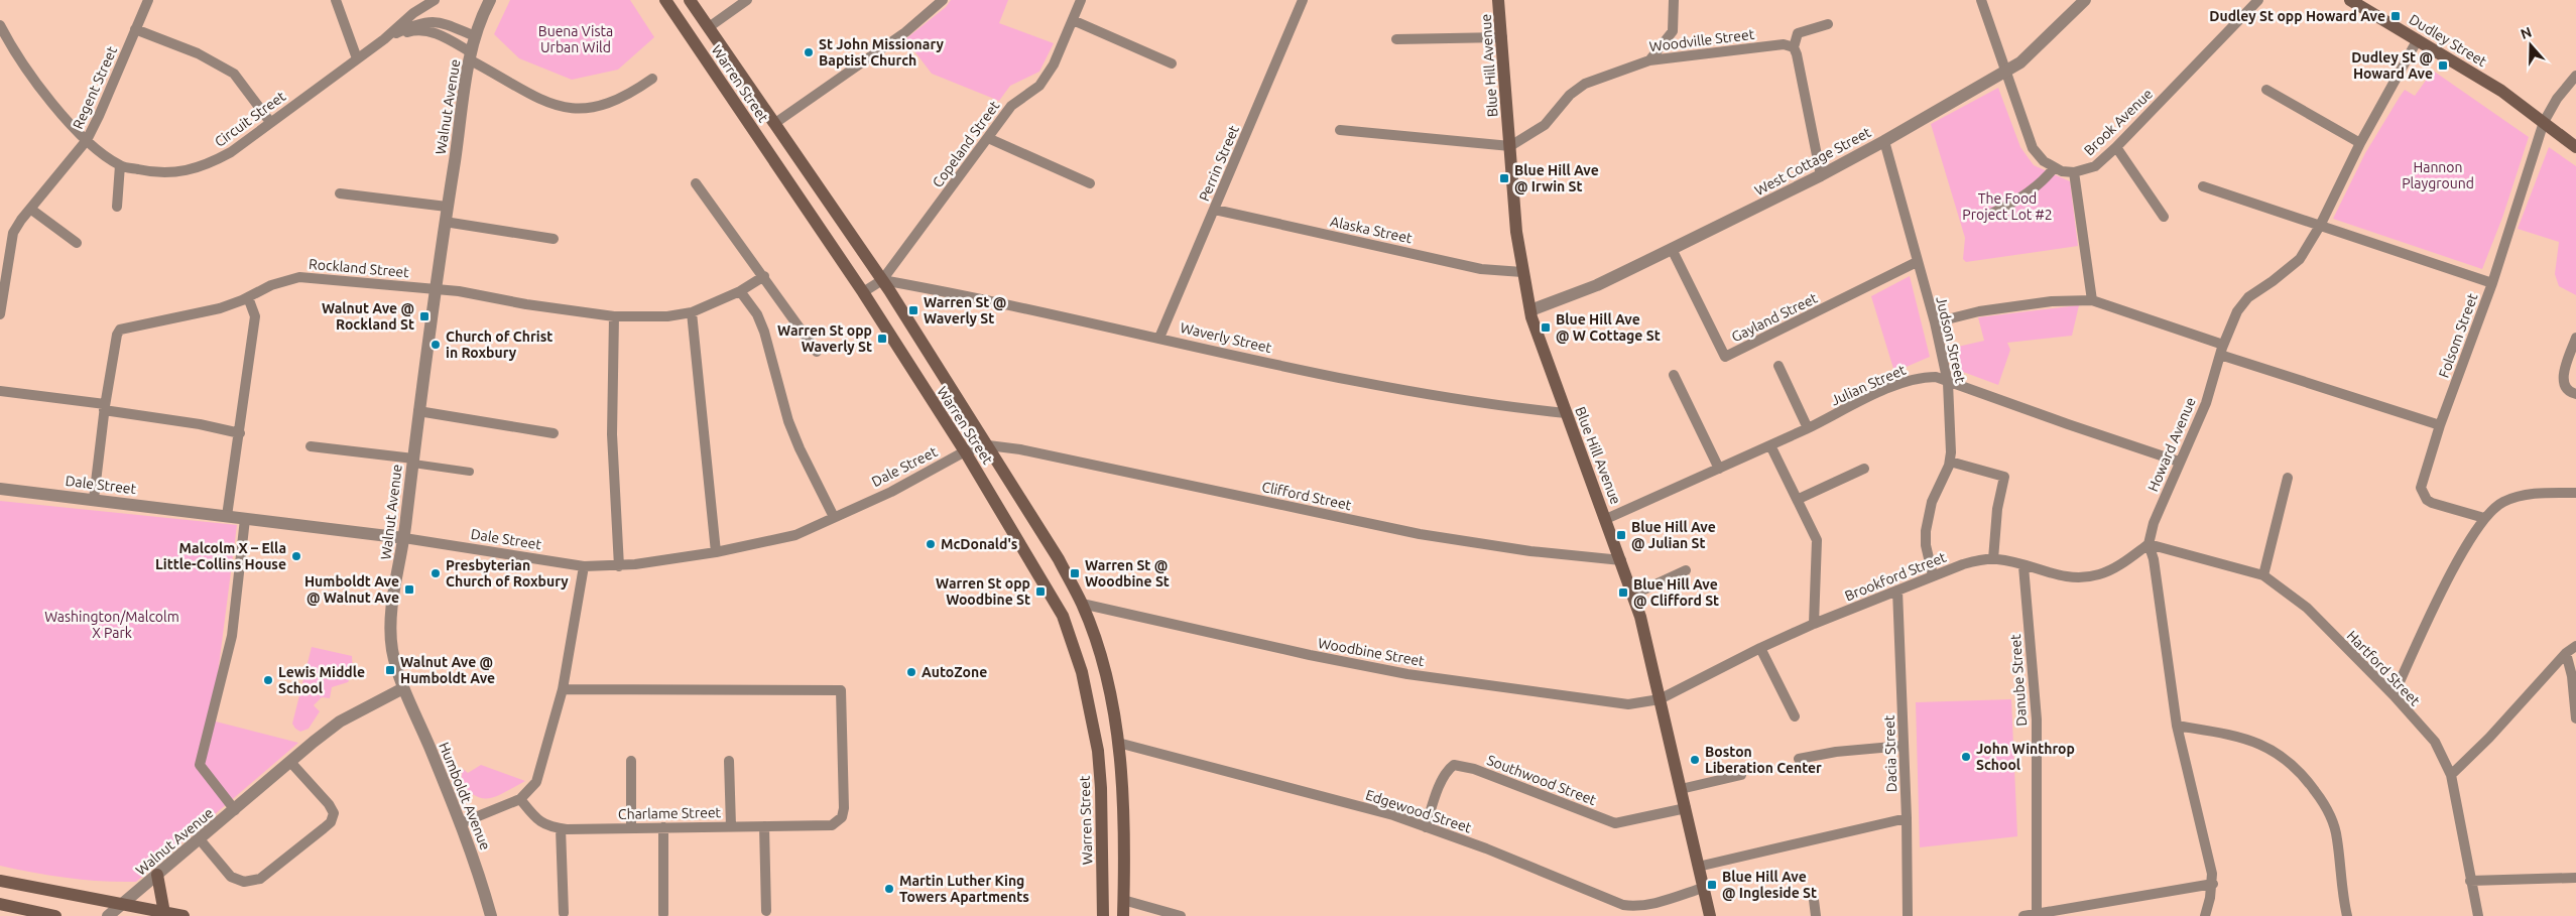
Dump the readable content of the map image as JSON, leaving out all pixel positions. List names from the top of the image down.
{
  "streets": {
    "main road": ["Dudley Street", "Blue Hill Avenue", "Warren Street"],
    "street": [
      "Woodville Street",
      "Regent Street",
      "Walnut Avenue",
      "Circuit Street",
      "Brook Avenue",
      "Copeland Street",
      "West Cottage Street",
      "Perrin Street",
      "Alaska Street",
      "Rockland Street",
      "Gayland Street",
      "Folsom Street",
      "Waverly Street",
      "Judson Street",
      "Julian Street",
      "Howard Avenue",
      "Dale Street",
      "Clifford Street",
      "Brookford Street",
      "Woodbine Street",
      "Hartford Street",
      "Danube Street",
      "Dacia Street",
      "Southwood Street",
      "Humboldt Avenue",
      "Edgewood Street",
      "Charlame Street"
    ]
  },
  "crossings": [
    ["Woodville Street", "Blue Hill Avenue"],
    ["Dudley Street", "Folsom Street"],
    ["Dudley Street", "Howard Avenue"],
    ["Blue Hill Avenue", "West Cottage Street"],
    ["Blue Hill Avenue", "Alaska Street"],
    ["Blue Hill Avenue", "Waverly Street"],
    ["Blue Hill Avenue", "Julian Street"],
    ["Blue Hill Avenue", "Clifford Street"],
    ["Blue Hill Avenue", "Brookford Street"],
    ["Blue Hill Avenue", "Woodbine Street"],
    ["Blue Hill Avenue", "Southwood Street"],
    ["Blue Hill Avenue", "Edgewood Street"],
    ["Warren Street", "Copeland Street"],
    ["Warren Street", "Waverly Street"],
    ["Warren Street", "Dale Street"],
    ["Warren Street", "Clifford Street"],
    ["Warren Street", "Woodbine Street"],
    ["Warren Street", "Edgewood Street"],
    ["Regent Street", "Circuit Street"],
    ["Walnut Avenue", "Circuit Street"],
    ["Walnut Avenue", "Rockland Street"],
    ["Walnut Avenue", "Dale Street"],
    ["Walnut Avenue", "Humboldt Avenue"],
    ["Copeland Street", "Waverly Street"],
    ["West Cottage Street", "Gayland Street"],
    ["West Cottage Street", "Judson Street"],
    ["Perrin Street", "Alaska Street"],
    ["Perrin Street", "Waverly Street"],
    ["Rockland Street", "Dale Street"],
    ["Gayland Street", "Judson Street"],
    ["Judson Street", "Julian Street"],
    ["Judson Street", "Brookford Street"],
    ["Julian Street", "Howard Avenue"],
    ["Howard Avenue", "Brookford Street"],
    ["Howard Avenue", "Hartford Street"],
    ["Dale Street", "Clifford Street"],
    ["Brookford Street", "Woodbine Street"],
    ["Brookford Street", "Hartford Street"],
    ["Brookford Street", "Danube Street"],
    ["Brookford Street", "Dacia Street"],
    ["Southwood Street", "Edgewood Street"]
  ],
  "parks": [
    "Buena Vista Urban Wild",
    "Hannon Playground",
    "The Food Project Lot #2",
    "Washington/Malcolm X Park"
  ],
  "places": {
    "transit": [
      "Dudley St opp Howard Ave",
      "Dudley St @ Howard Ave",
      "Blue Hill Ave @ Irwin St",
      "Warren St @ Waverly St",
      "Walnut Ave @ Rockland St",
      "Blue Hill Ave @ W Cottage St",
      "Warren St opp Waverly St",
      "Blue Hill Ave @ Julian St",
      "Warren St @ Woodbine St",
      "Humboldt Ave @ Walnut Ave",
      "Warren St opp Woodbine St",
      "Blue Hill Ave @ Clifford St",
      "Walnut Ave @ Humboldt Ave",
      "Blue Hill Ave @ Ingleside St"
    ],
    "other": [
      "St John Missionary Baptist Church",
      "Church of Christ in Roxbury",
      "McDonald's",
      "Malcolm X – Ella Little-Collins House",
      "Presbyterian Church of Roxbury",
      "AutoZone",
      "Lewis Middle School",
      "John Winthrop School",
      "Boston Liberation Center",
      "Martin Luther King Towers Apartments"
    ]
  },
  "north": "top"
}
